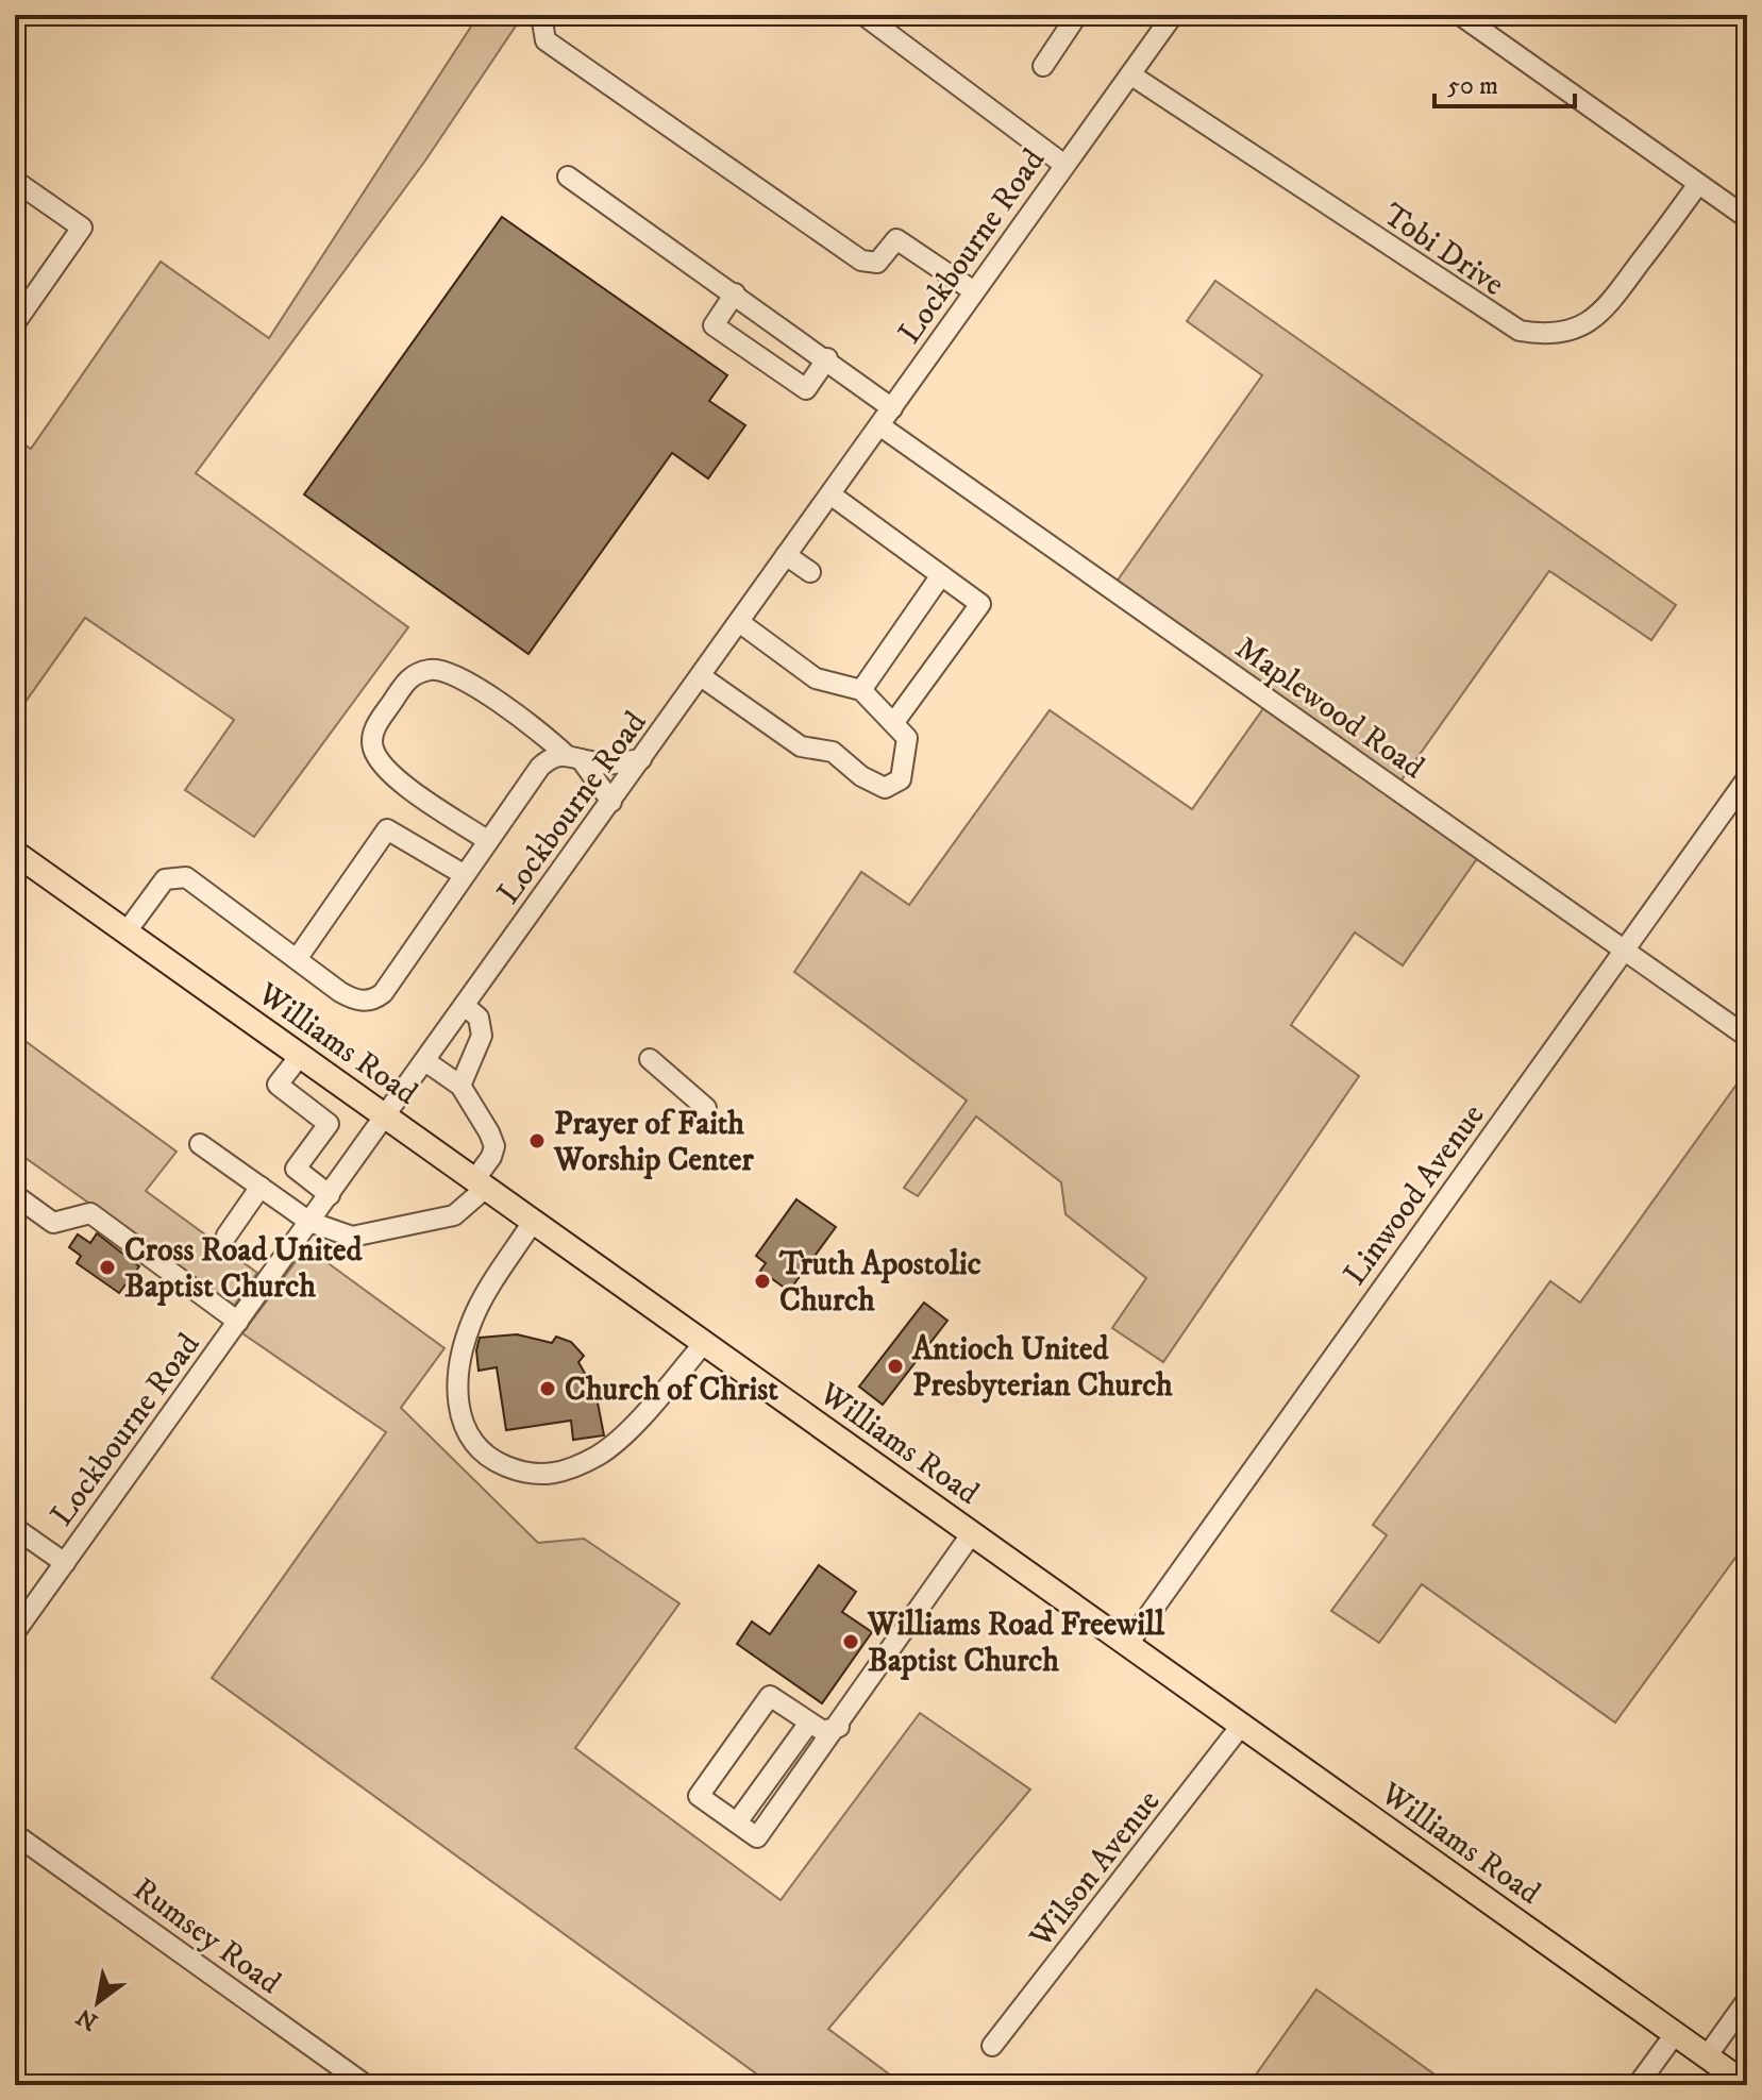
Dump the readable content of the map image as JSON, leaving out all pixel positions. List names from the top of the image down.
{
  "streets": {
    "main road": ["Williams Road"],
    "street": [
      "Lockbourne Road",
      "Tobi Drive",
      "Maplewood Road",
      "Linwood Avenue",
      "Wilson Avenue",
      "Rumsey Road"
    ]
  },
  "crossings": [
    ["Lockbourne Road", "Tobi Drive"],
    ["Lockbourne Road", "Maplewood Road"],
    ["Lockbourne Road", "Williams Road"],
    ["Maplewood Road", "Linwood Avenue"],
    ["Williams Road", "Linwood Avenue"],
    ["Williams Road", "Wilson Avenue"]
  ],
  "places": [
    "Prayer of Faith Worship Center",
    "Cross Road United Baptist Church",
    "Truth Apostolic Church",
    "Antioch United Presbyterian Church",
    "Church of Christ",
    "Williams Road Freewill Baptist Church"
  ],
  "scale_bar": "50 m",
  "north": "bottom left"
}
